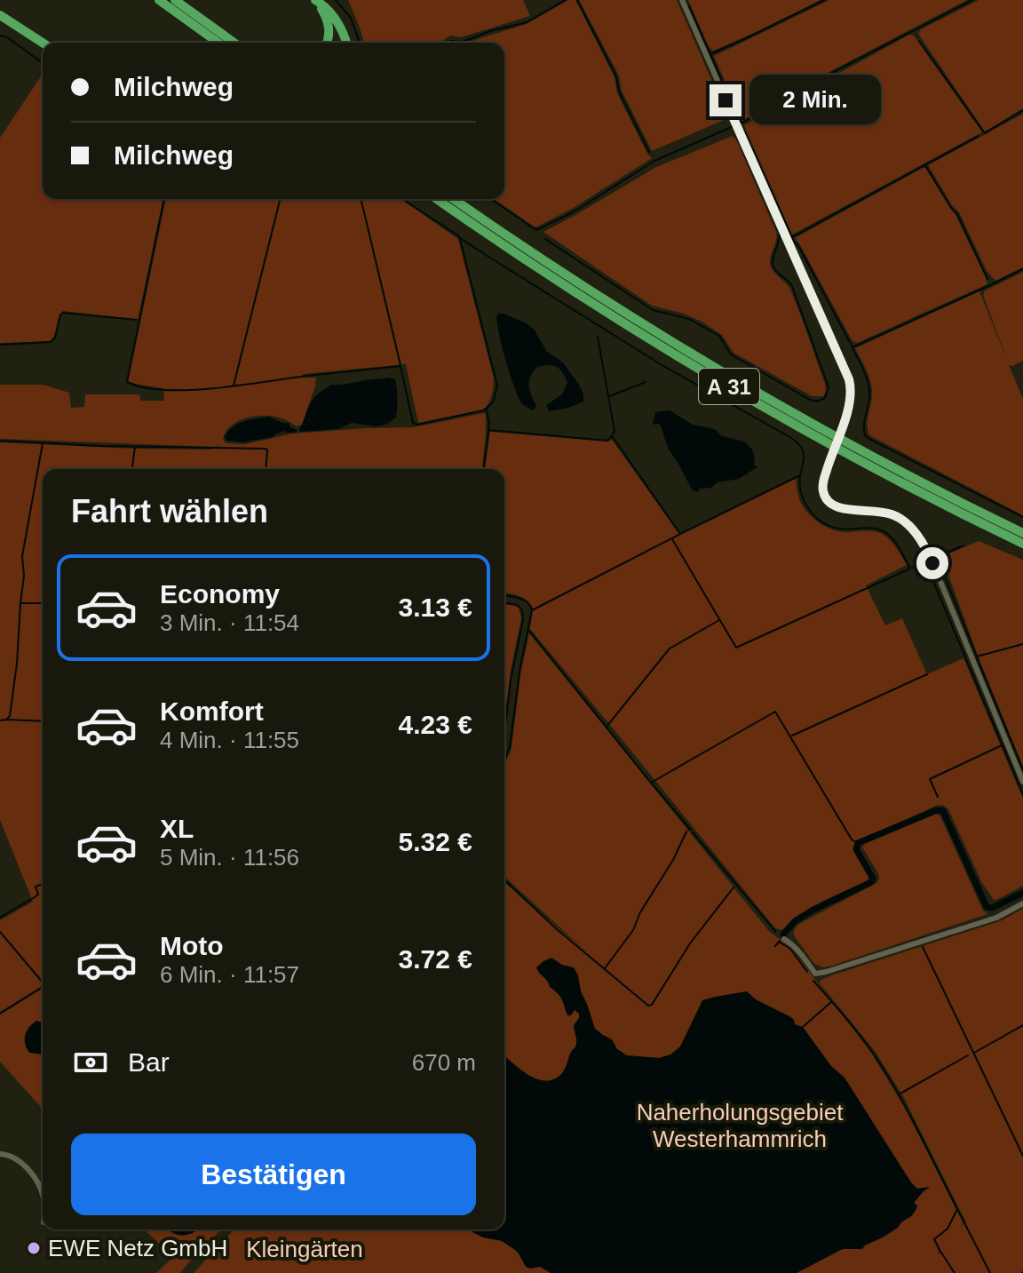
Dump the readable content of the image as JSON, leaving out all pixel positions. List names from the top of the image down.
{
  "streets": {
    "highway": ["A 31"]
  },
  "parks": ["Naherholungsgebiet Westerhammrich", "Kleingärten"],
  "places": ["EWE Netz GmbH"],
  "page": {
    "banner": ["Milchweg", "Milchweg"],
    "bubble": "2 Min.",
    "heading": "Fahrt wählen",
    "list": [
      {
        "name": "Economy",
        "note": "3 Min. · 11:54",
        "value": "3.13 €"
      },
      {
        "name": "Komfort",
        "note": "4 Min. · 11:55",
        "value": "4.23 €"
      },
      {
        "name": "XL",
        "note": "5 Min. · 11:56",
        "value": "5.32 €"
      },
      {
        "name": "Moto",
        "note": "6 Min. · 11:57",
        "value": "3.72 €"
      }
    ],
    "pay": ["Bar", "670 m"],
    "buttons": "Bestätigen"
  }
}
